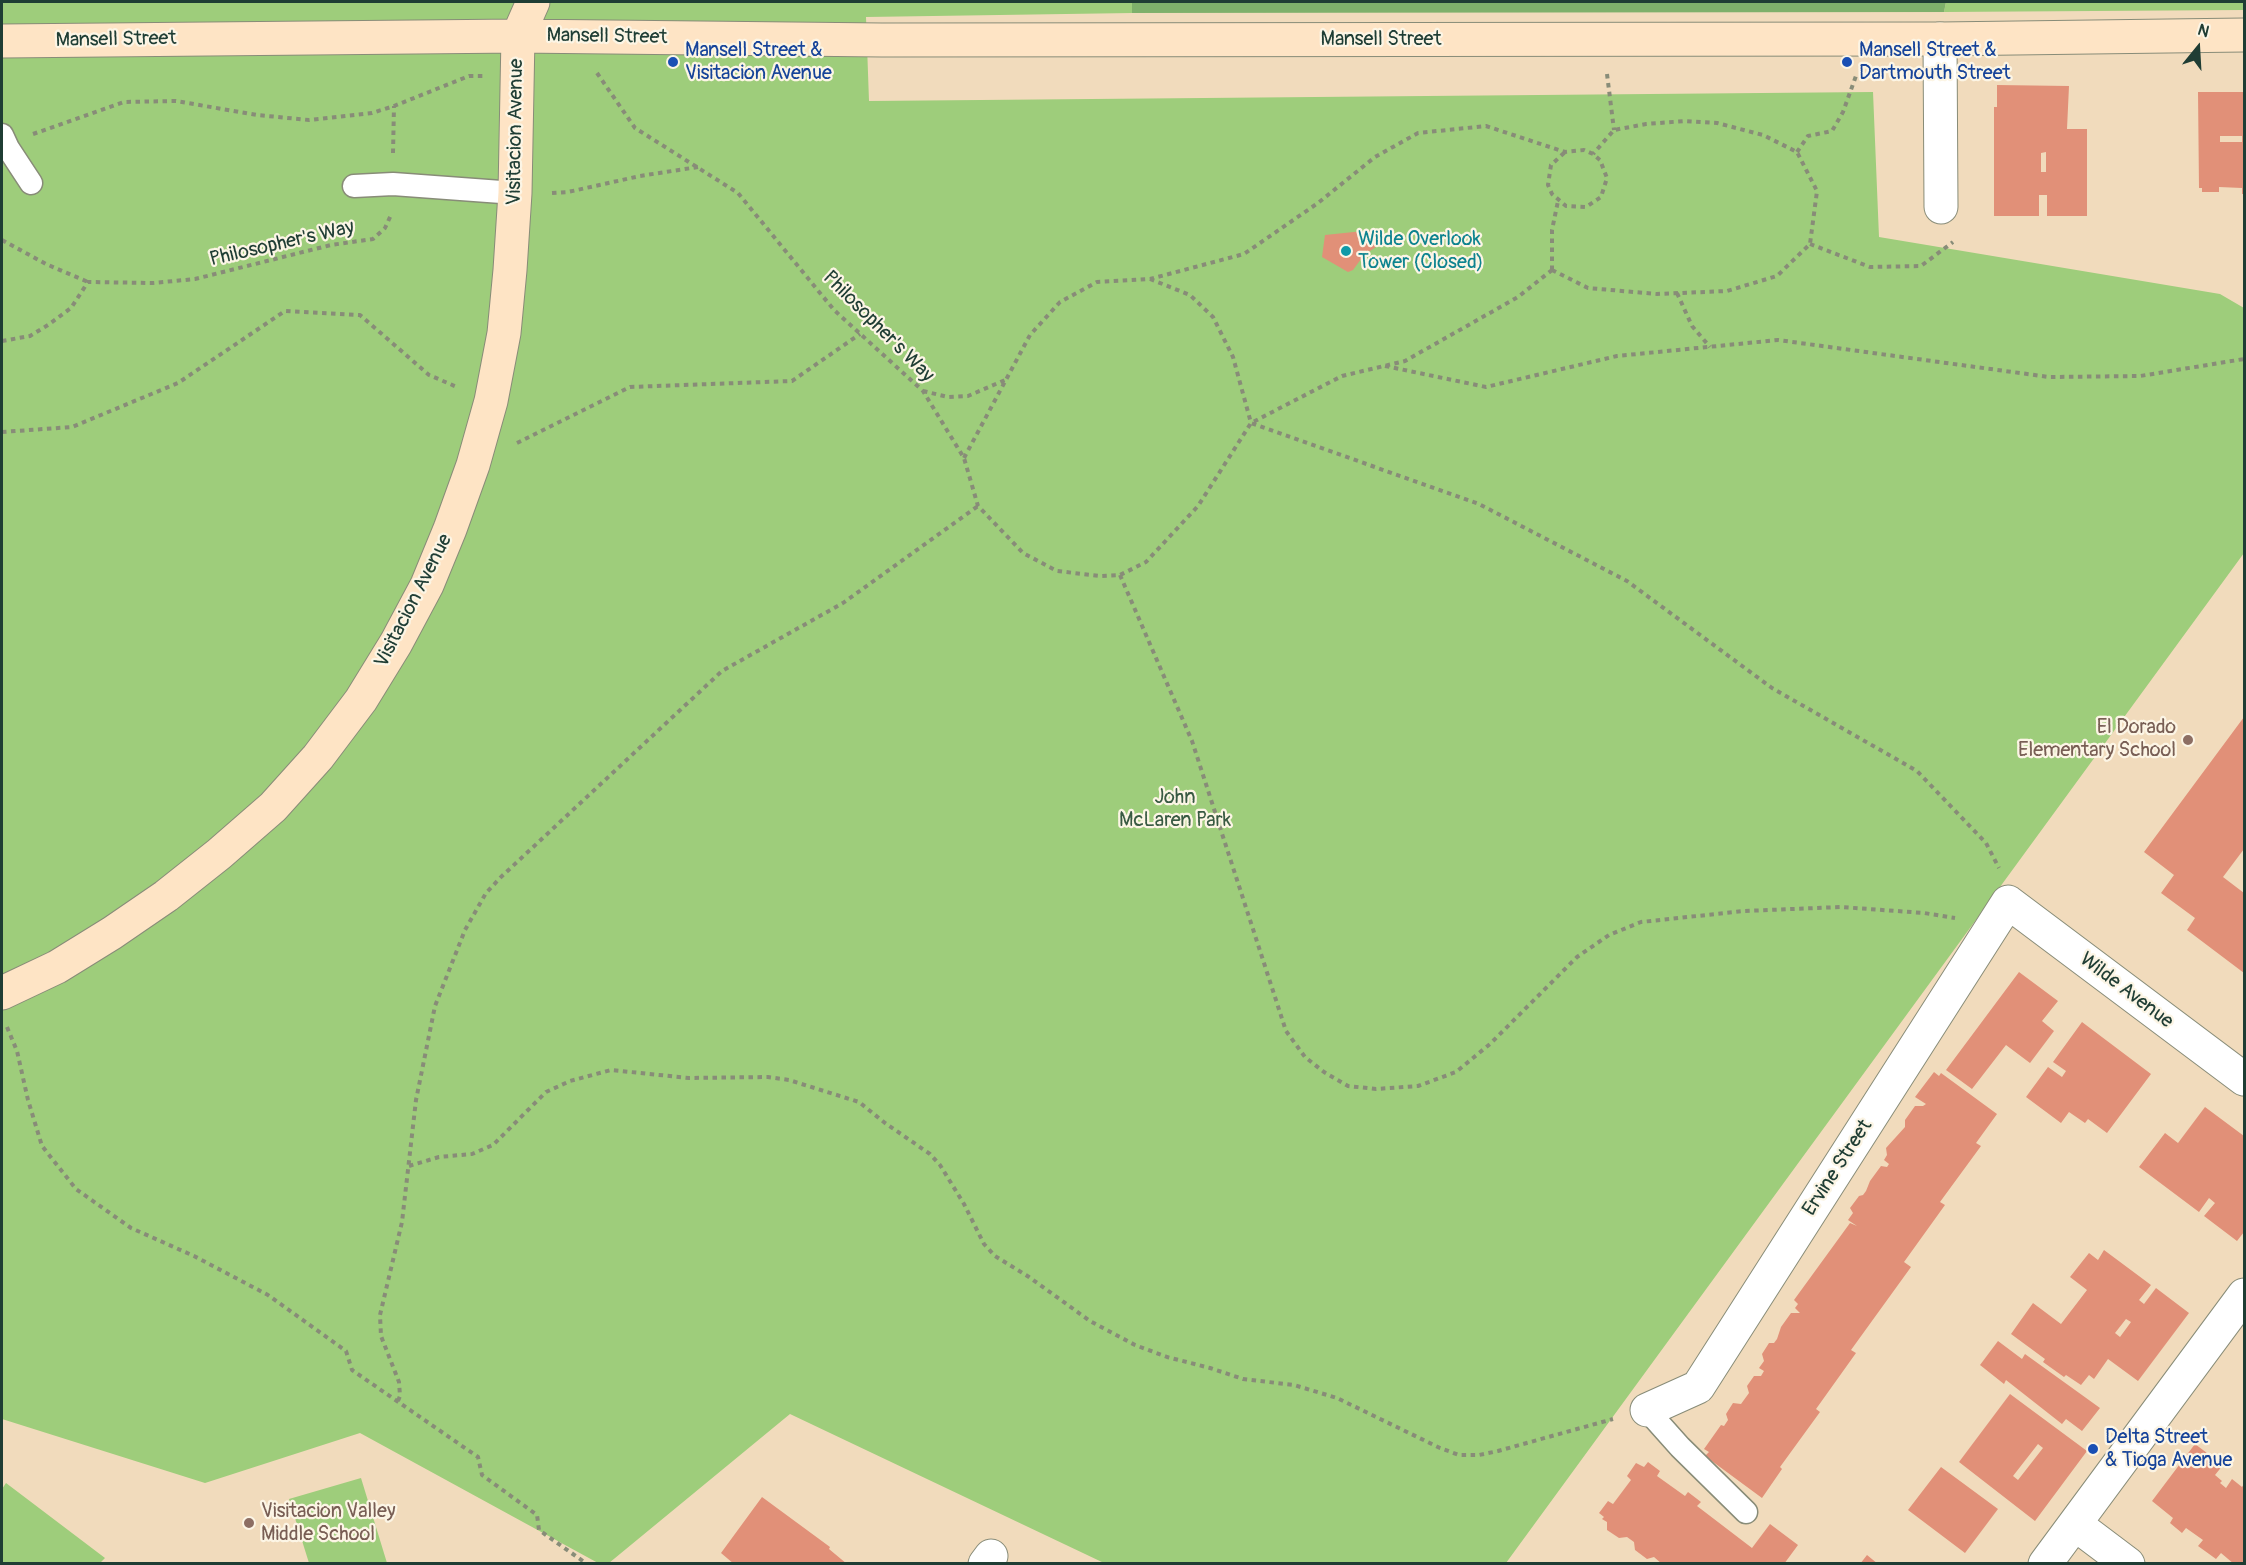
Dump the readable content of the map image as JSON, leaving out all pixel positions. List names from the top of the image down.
{
  "streets": {
    "street": [
      "Mansell Street",
      "Visitacion Avenue",
      "Wilde Avenue",
      "Ervine Street"
    ],
    "path": ["Philosopher's Way"]
  },
  "crossings": [
    ["Mansell Street", "Visitacion Avenue"],
    ["Wilde Avenue", "Ervine Street"]
  ],
  "parks": ["John McLaren Park"],
  "places": [
    "Mansell Street & Visitacion Avenue",
    "Mansell Street & Dartmouth Street",
    "Wilde Overlook Tower (Closed)",
    "El Dorado Elementary School",
    "Delta Street & Tioga Avenue",
    "Visitacion Valley Middle School"
  ],
  "north": "top"
}
